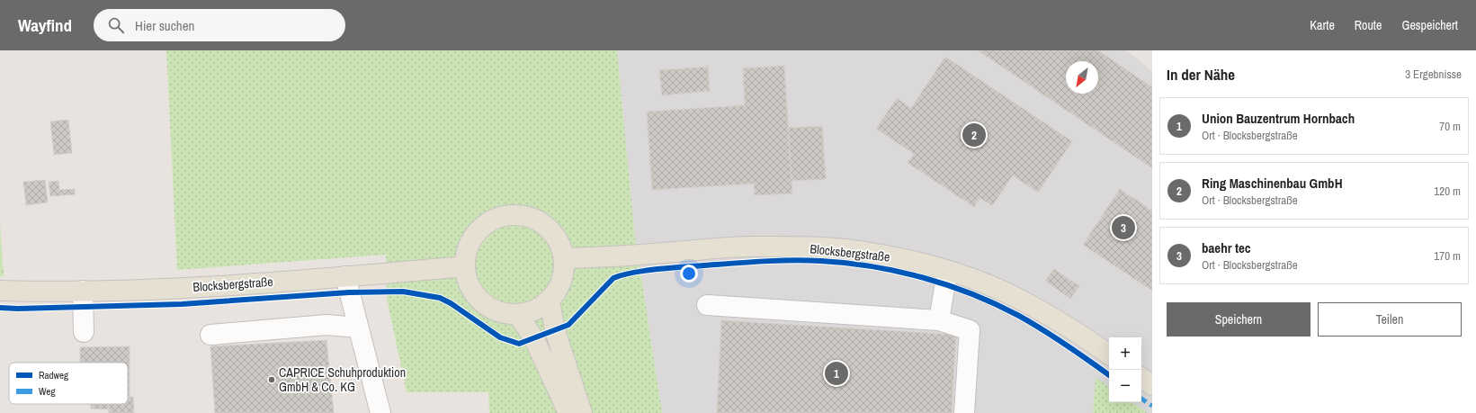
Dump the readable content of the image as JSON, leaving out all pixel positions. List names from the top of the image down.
{
  "streets": {
    "main road": ["Blocksbergstraße"]
  },
  "places": ["CAPRICE Schuhproduktion GmbH & Co. KG"],
  "legend": ["Radweg", "Weg"],
  "north": "bottom left",
  "page": {
    "header": "Wayfind",
    "search": "Hier suchen",
    "nav": ["Karte", "Route", "Gespeichert"],
    "heading": ["In der Nähe", "3 Ergebnisse"],
    "list": [
      {
        "mark": "1",
        "name": "Union Bauzentrum Hornbach",
        "note": "Ort · Blocksbergstraße",
        "value": "70 m"
      },
      {
        "mark": "2",
        "name": "Ring Maschinenbau GmbH",
        "note": "Ort · Blocksbergstraße",
        "value": "120 m"
      },
      {
        "mark": "3",
        "name": "baehr tec",
        "note": "Ort · Blocksbergstraße",
        "value": "170 m"
      }
    ],
    "pins": ["2", "3", "1"],
    "buttons": ["Speichern", "Teilen"],
    "map_buttons": ["+", "−"]
  }
}
